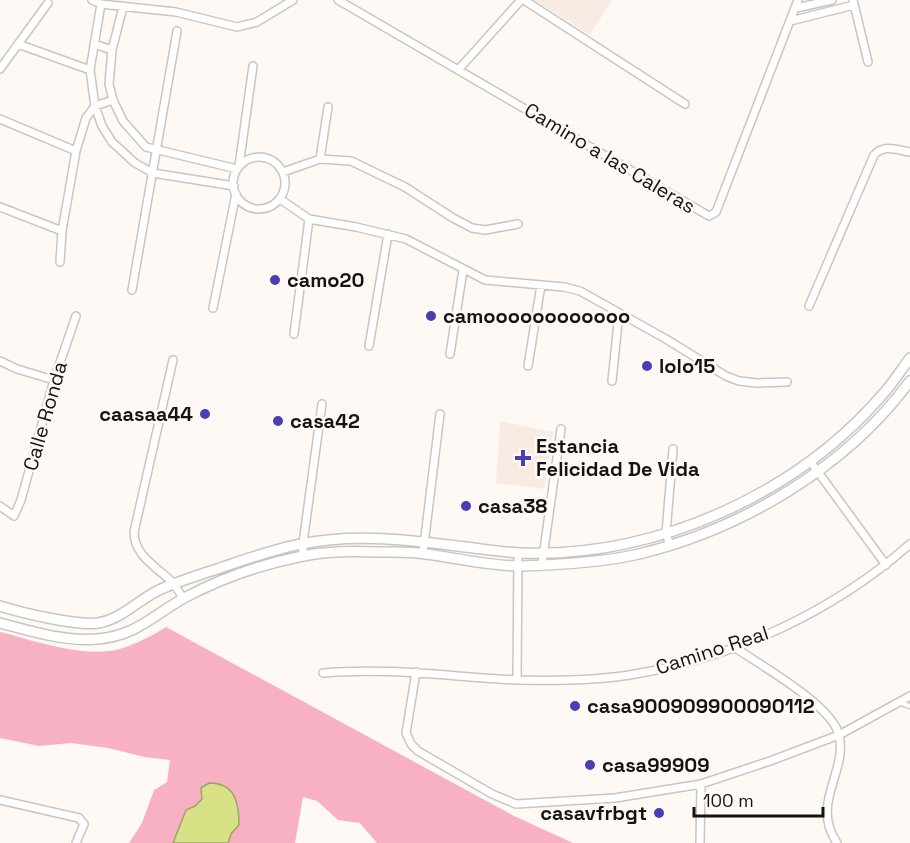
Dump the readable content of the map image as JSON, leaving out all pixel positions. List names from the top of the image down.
{
  "streets": {
    "street": ["Camino a las Caleras", "Calle Ronda", "Camino Real"]
  },
  "places": {
    "other": [
      "camo20",
      "camoooooooooooo",
      "lolo15",
      "caasaa44",
      "casa42",
      "casa38",
      "casa900909900090112",
      "casa99909",
      "casavfrbgt"
    ],
    "health": ["Estancia Felicidad De Vida"]
  },
  "scale_bar": "100 m"
}
